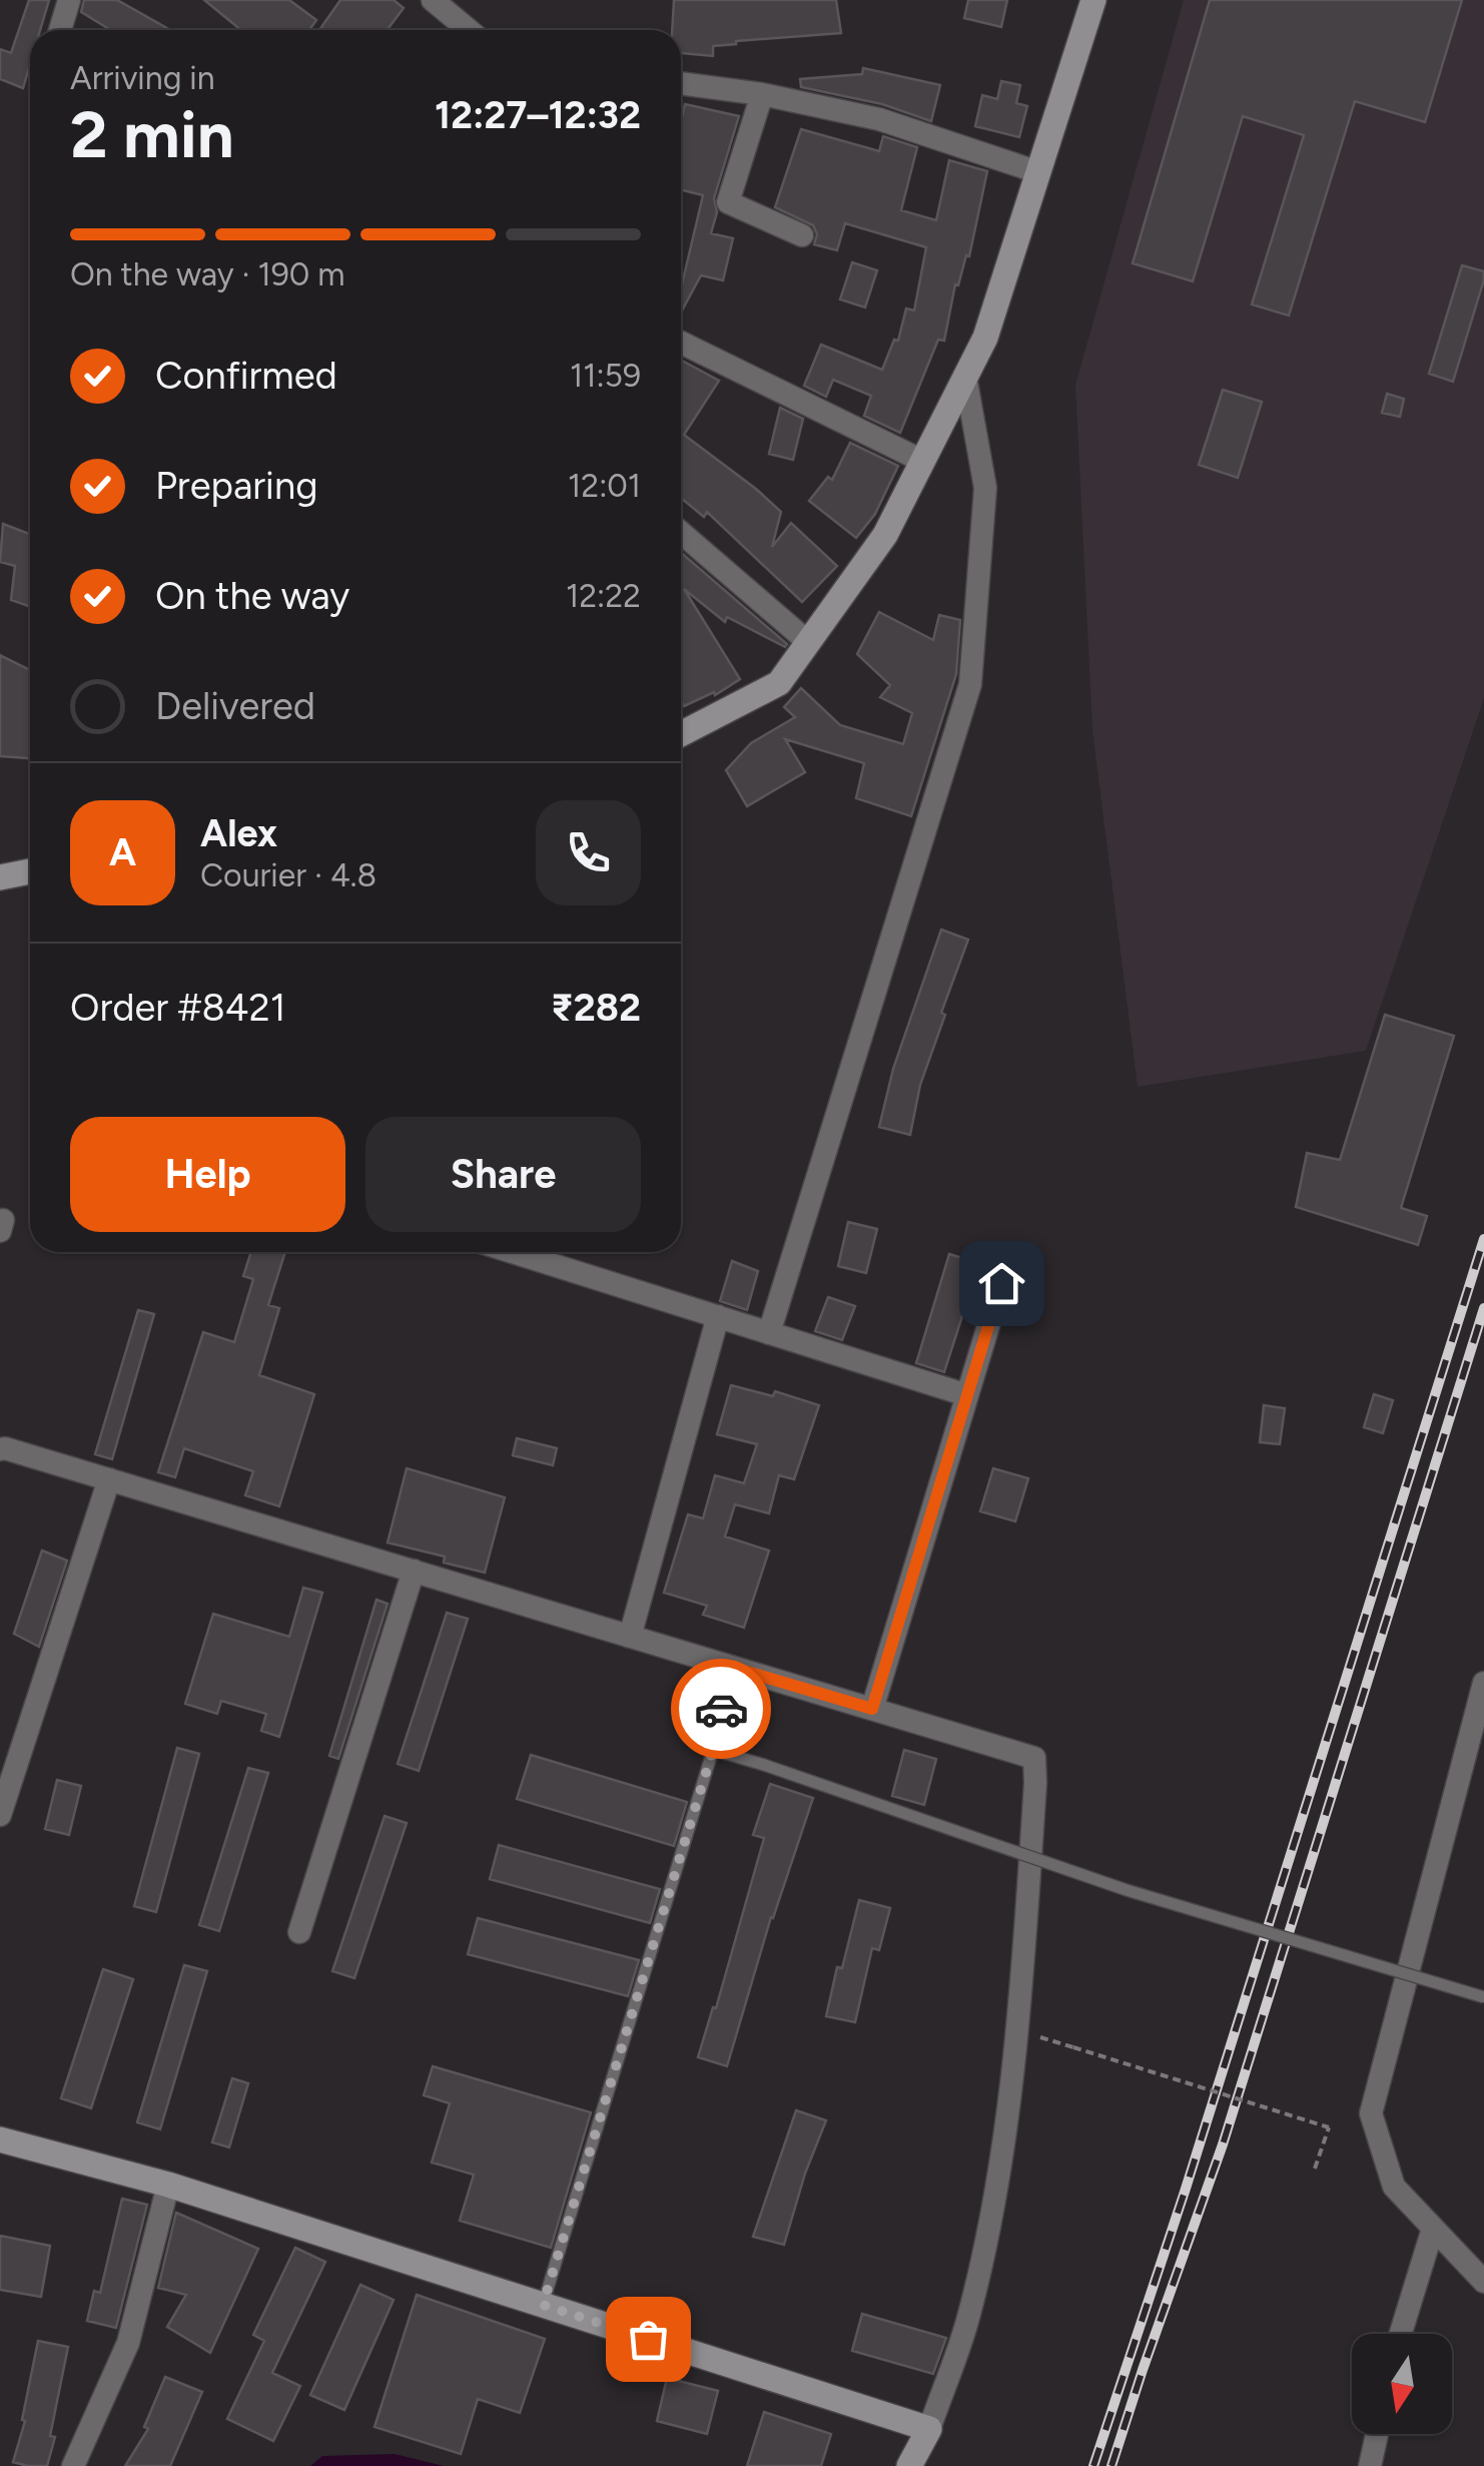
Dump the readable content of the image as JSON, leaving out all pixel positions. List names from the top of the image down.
{
  "north": "bottom",
  "page": {
    "heading": ["2 min", "Arriving in", "12:27–12:32"],
    "panel": [
      "Alex",
      "Courier · 4.8",
      "Order #8421",
      "₹282"
    ],
    "bar": "On the way · 190 m",
    "list": [
      ["Confirmed", "11:59"],
      ["Preparing", "12:01"],
      ["On the way", "12:22"],
      "Delivered"
    ],
    "round": "A",
    "buttons": ["Help", "Share"]
  }
}
